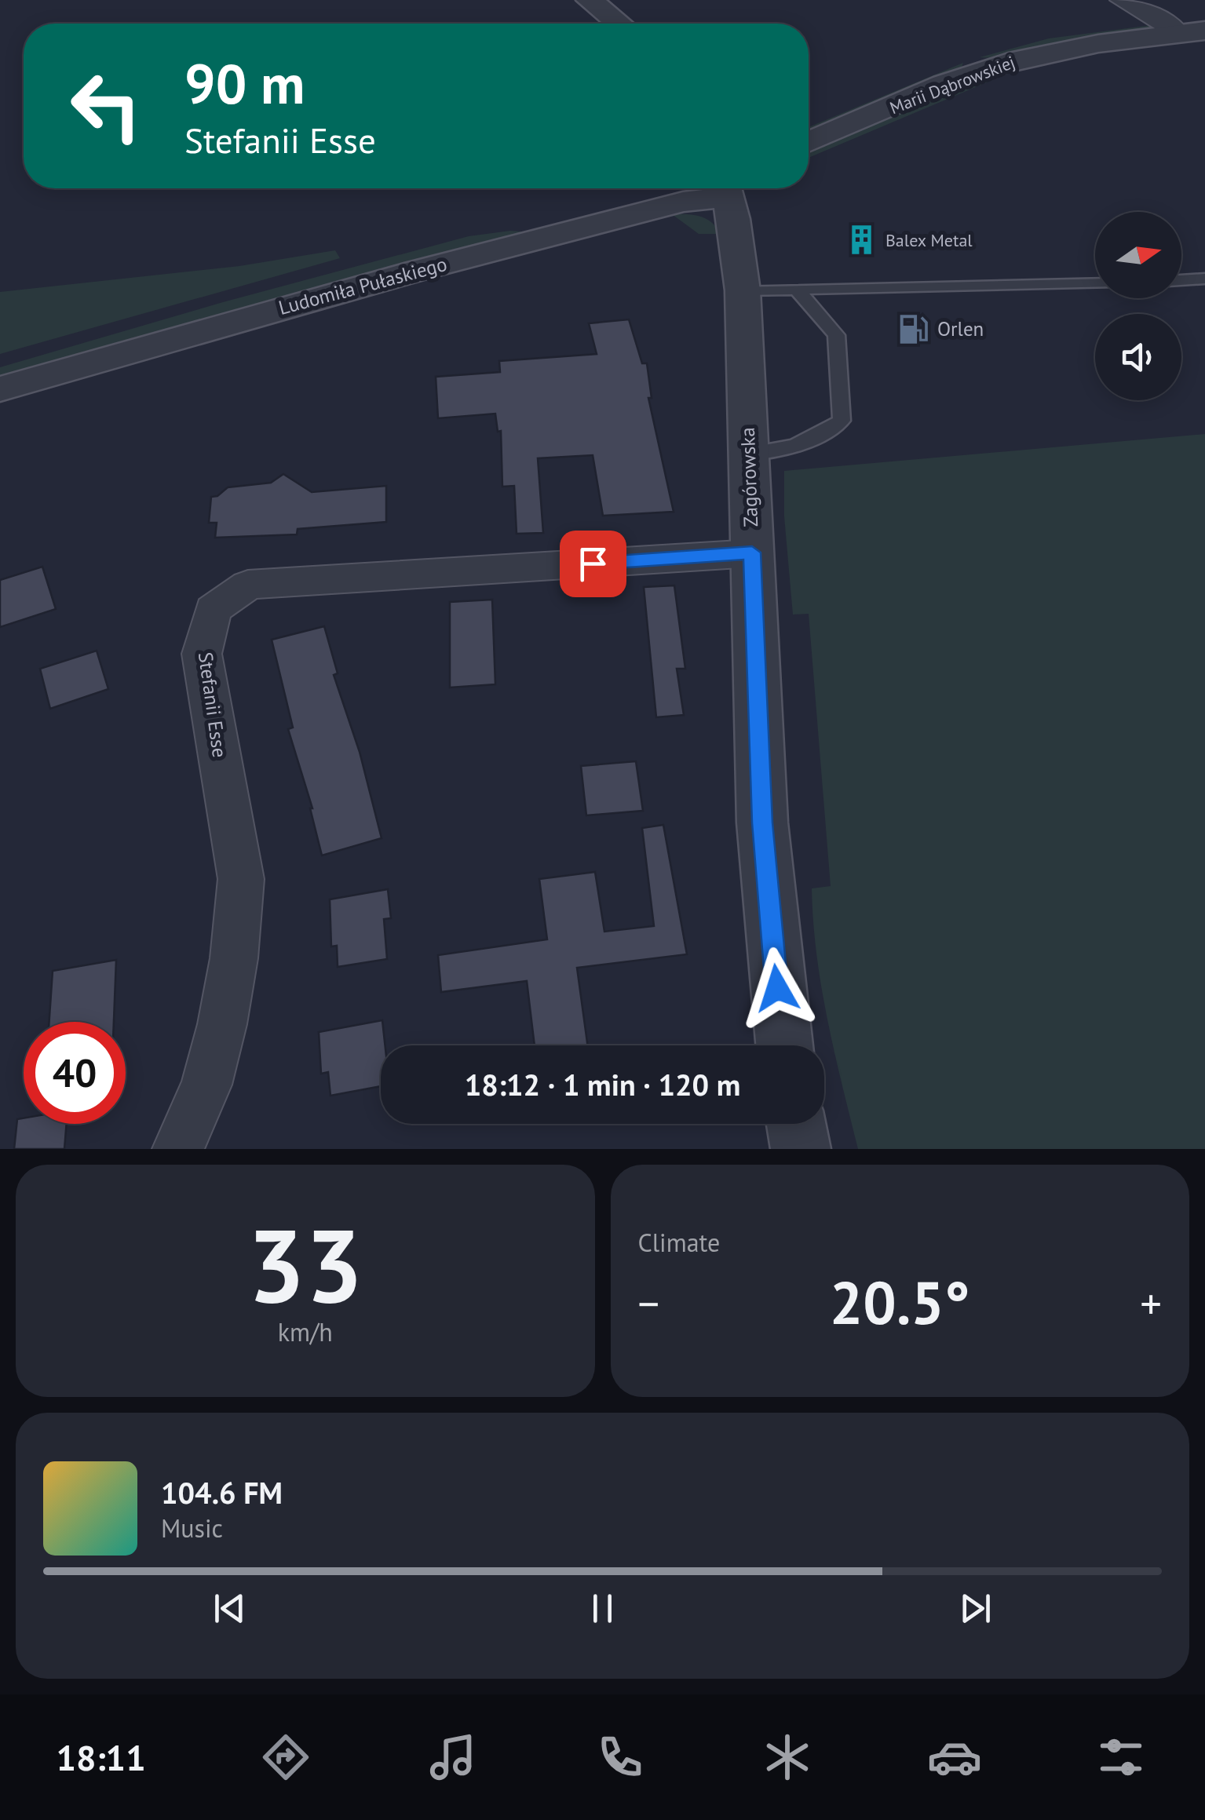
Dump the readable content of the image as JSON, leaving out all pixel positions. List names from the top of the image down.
{
  "streets": {
    "street": [
      "Marii Dąbrowskiej",
      "Ludomiła Pułaskiego",
      "Zagórowska",
      "Stefanii Esse"
    ]
  },
  "crossings": [
    ["Ludomiła Pułaskiego", "Zagórowska"],
    ["Zagórowska", "Stefanii Esse"]
  ],
  "places": {
    "building": ["Balex Metal"],
    "fuel station": ["Orlen"]
  },
  "north": "right",
  "page": {
    "turn": ["90 m", "Stefanii Esse"],
    "limit": "40",
    "trip": "18:12 · 1 min · 120 m",
    "tile": [
      ["33", "km/h"],
      "Climate"
    ],
    "heat": ["−", "20.5°", "+"],
    "song": ["104.6 FM", "Music"],
    "tabs": "18:11"
  }
}
